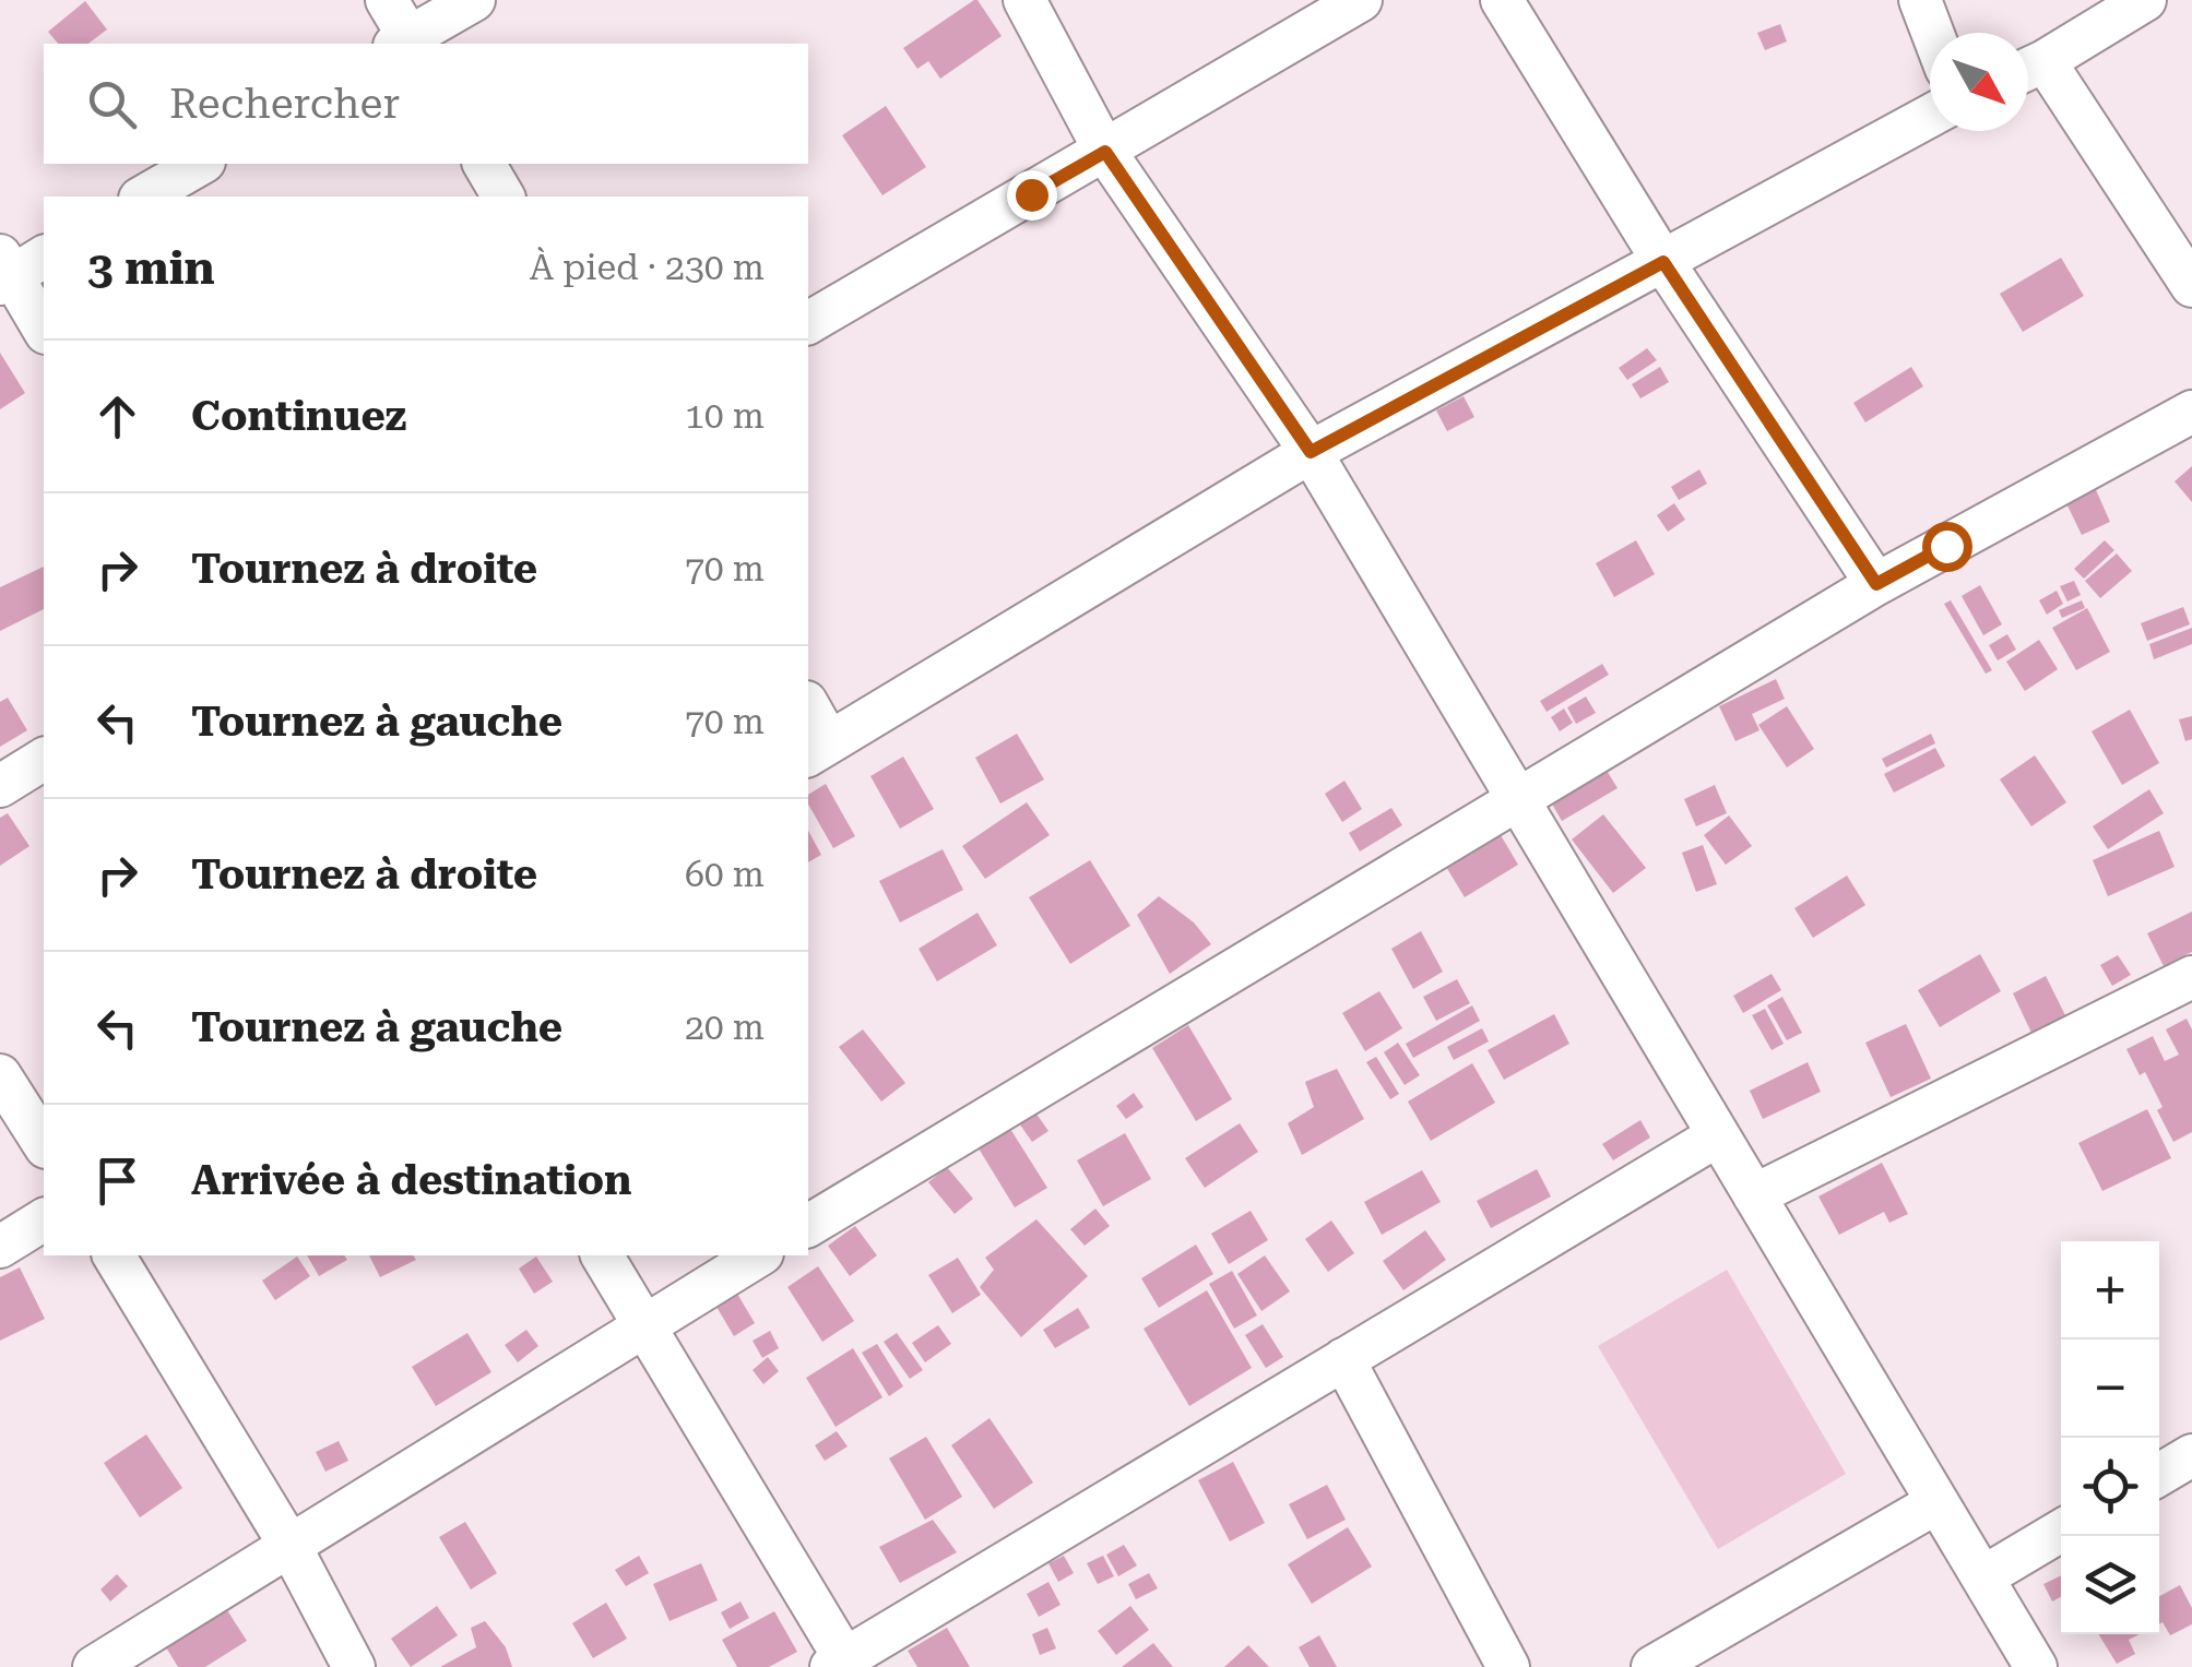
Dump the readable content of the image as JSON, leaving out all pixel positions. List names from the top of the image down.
{
  "north": "bottom right",
  "page": {
    "search": "Rechercher",
    "heading": ["3 min", "À pied · 230 m"],
    "list": [
      ["Continuez", "10 m"],
      ["Tournez à droite", "70 m"],
      ["Tournez à gauche", "70 m"],
      ["Tournez à droite", "60 m"],
      ["Tournez à gauche", "20 m"],
      "Arrivée à destination"
    ],
    "map_buttons": ["+", "−"]
  }
}
